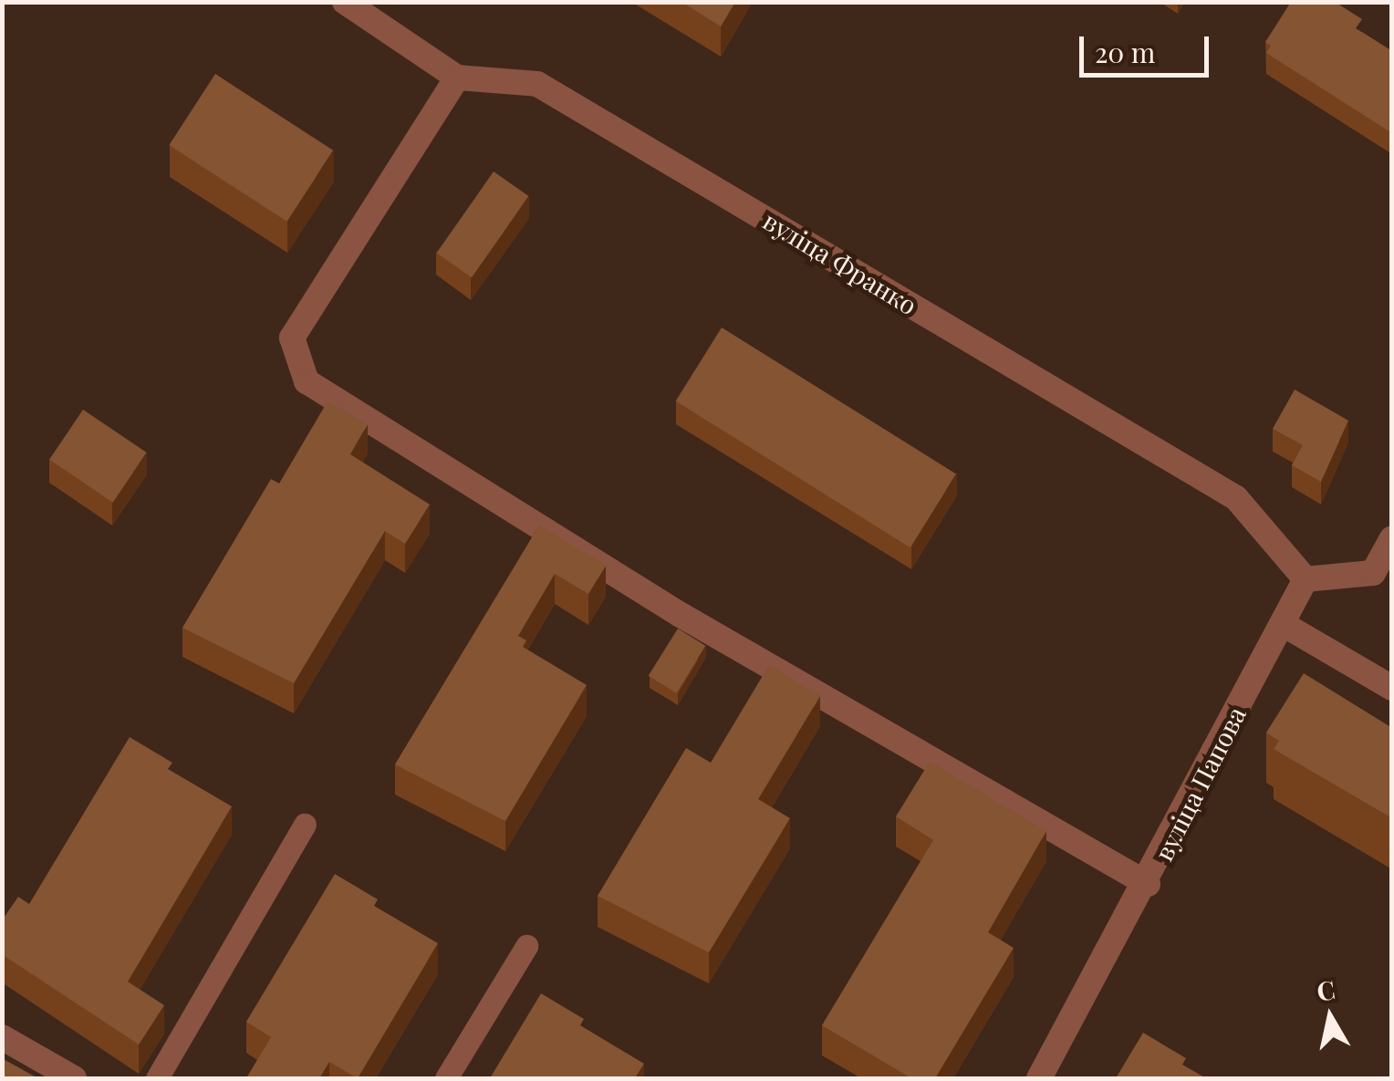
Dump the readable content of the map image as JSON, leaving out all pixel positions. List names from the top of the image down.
{
  "streets": {
    "street": ["вуліца Франко", "вуліца Папова"]
  },
  "crossings": [
    ["вуліца Франко", "вуліца Папова"]
  ],
  "scale_bar": "20 m",
  "north": "top"
}
